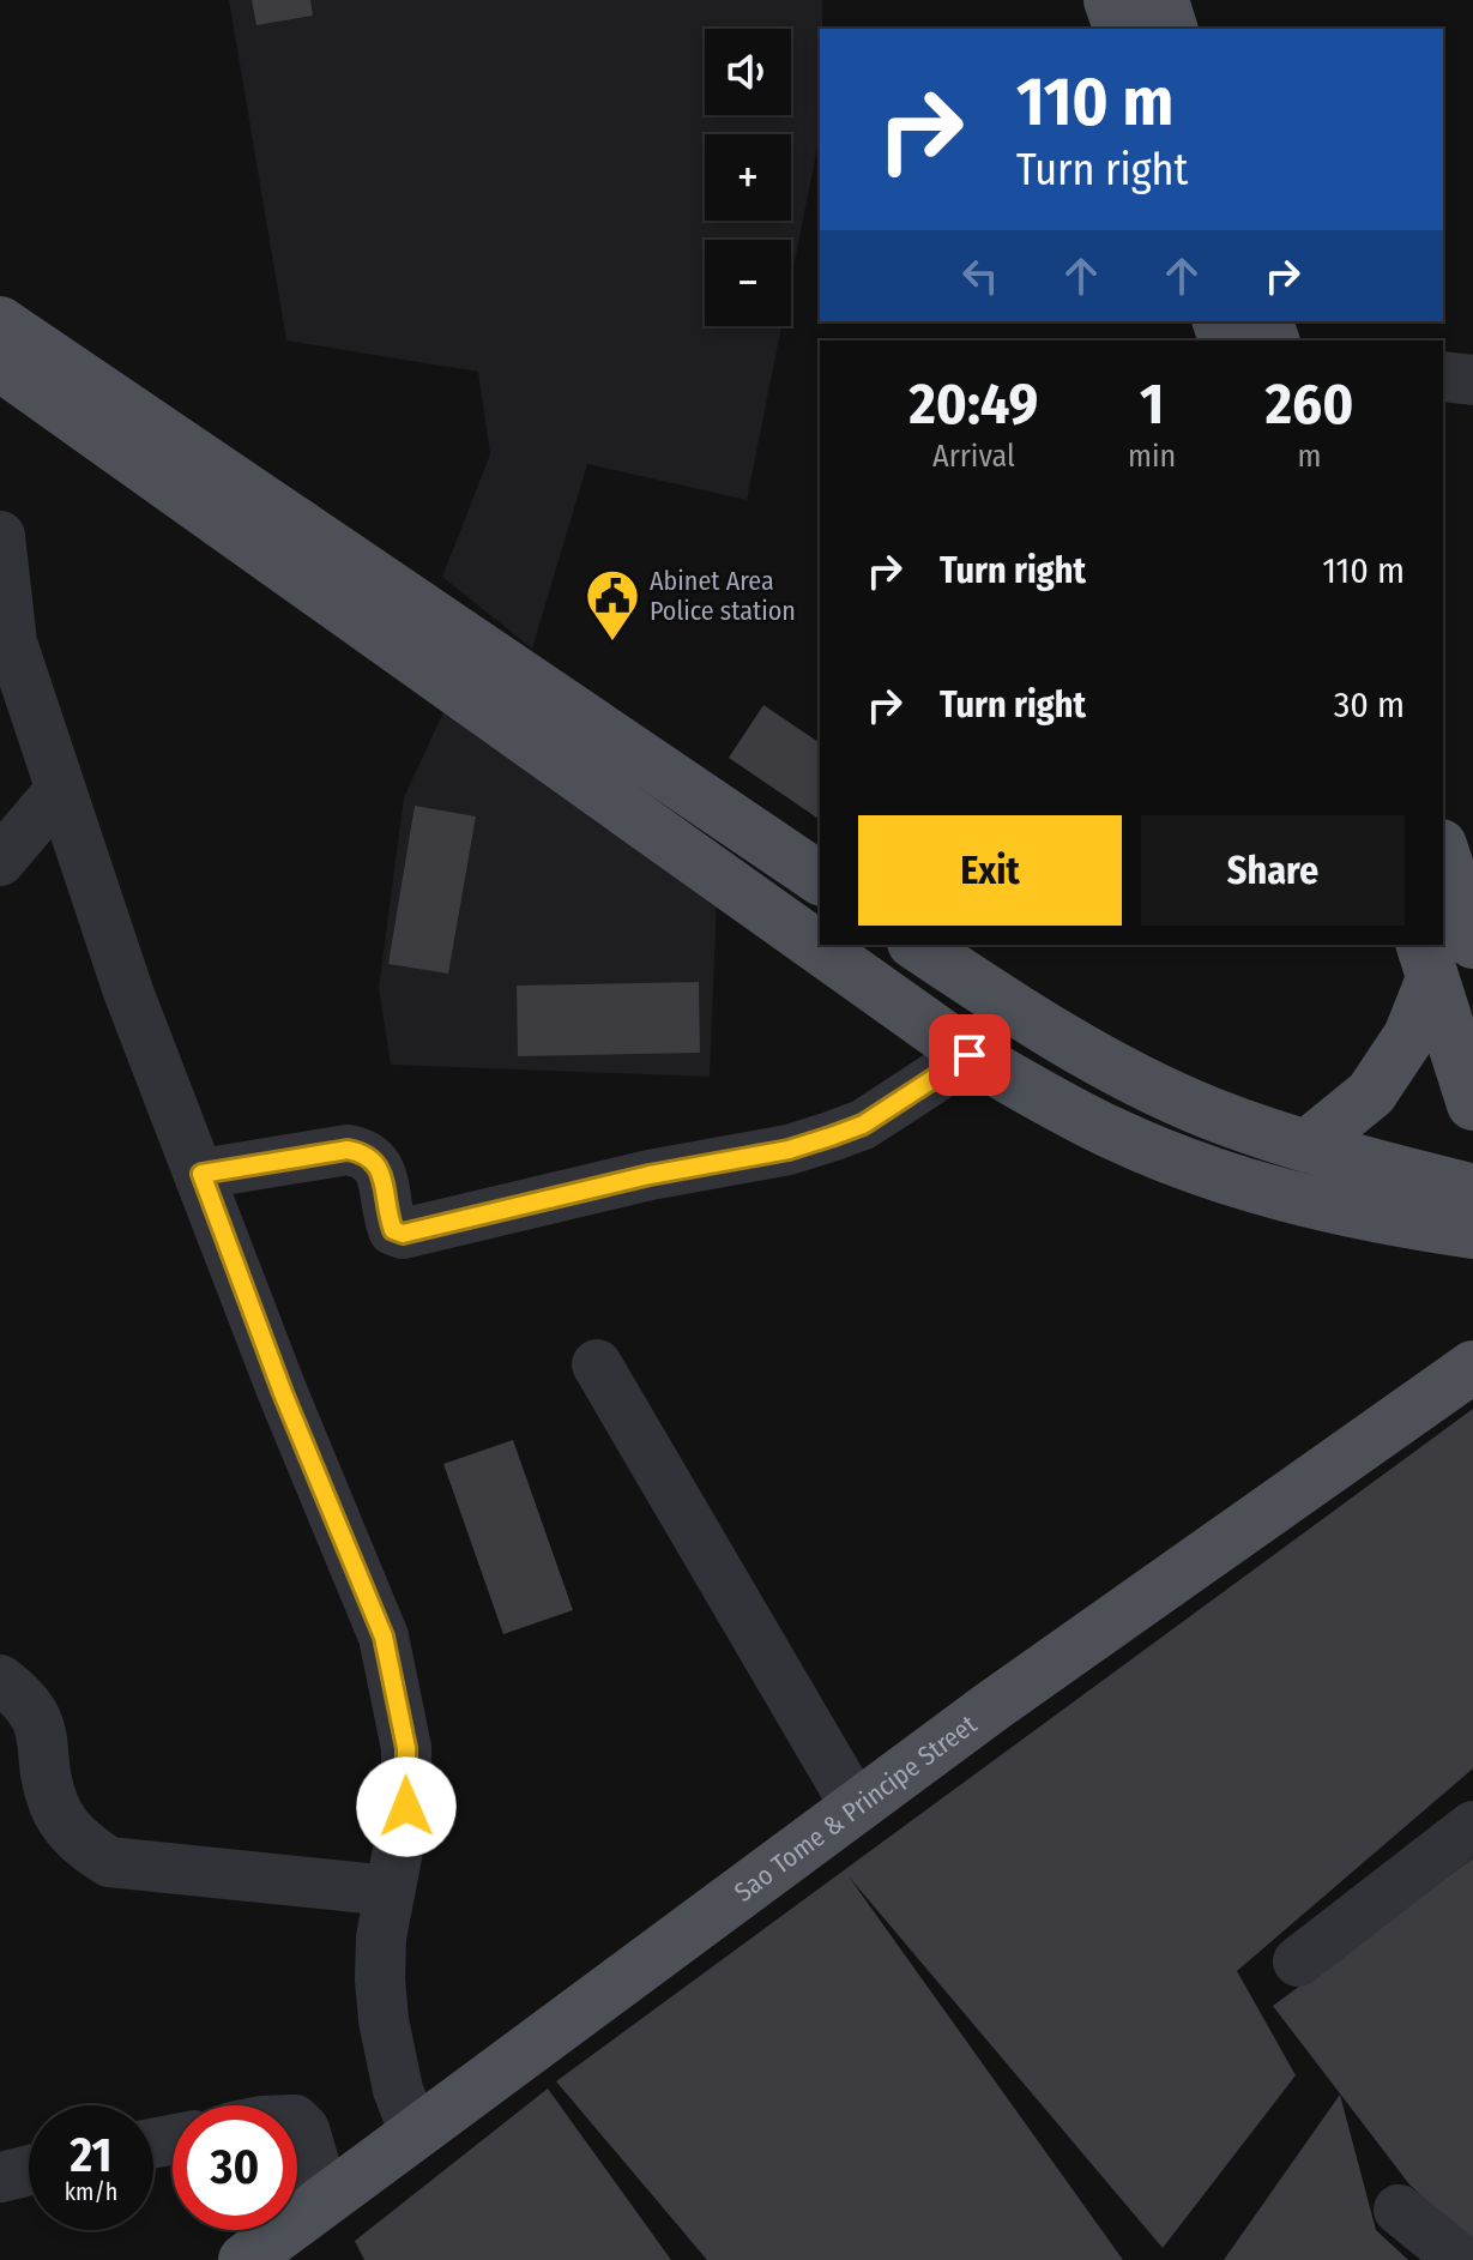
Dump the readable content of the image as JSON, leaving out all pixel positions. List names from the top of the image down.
{
  "streets": {
    "main road": ["Sao Tome & Principe Street"]
  },
  "places": {
    "public building": ["Abinet Area Police station"]
  },
  "page": {
    "map_buttons": ["+", "−"],
    "turn": ["110 m", "Turn right"],
    "eta": [
      "20:49",
      "Arrival",
      "1",
      "min",
      "260",
      "m"
    ],
    "list": [
      {
        "name": "Turn right",
        "value": "110 m"
      },
      {
        "name": "Turn right",
        "value": "30 m"
      }
    ],
    "buttons": ["Exit", "Share"],
    "speed": "21 km/h",
    "limit": "30"
  }
}
